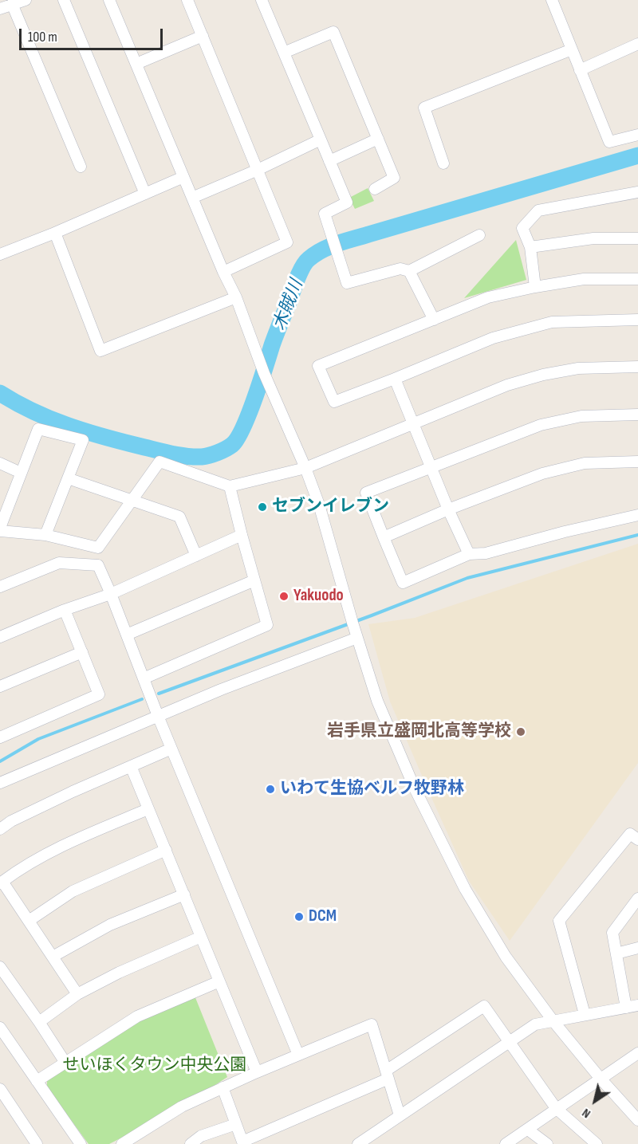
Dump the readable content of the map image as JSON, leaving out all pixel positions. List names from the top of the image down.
{
  "water": ["木賊川"],
  "parks": ["せいほくタウン中央公園"],
  "places": [
    "セブンイレブン",
    "Yakuodo",
    "岩手県立盛岡北高等学校",
    "いわて生協ベルフ牧野林",
    "DCM"
  ],
  "scale_bar": "100 m",
  "north": "bottom left"
}
